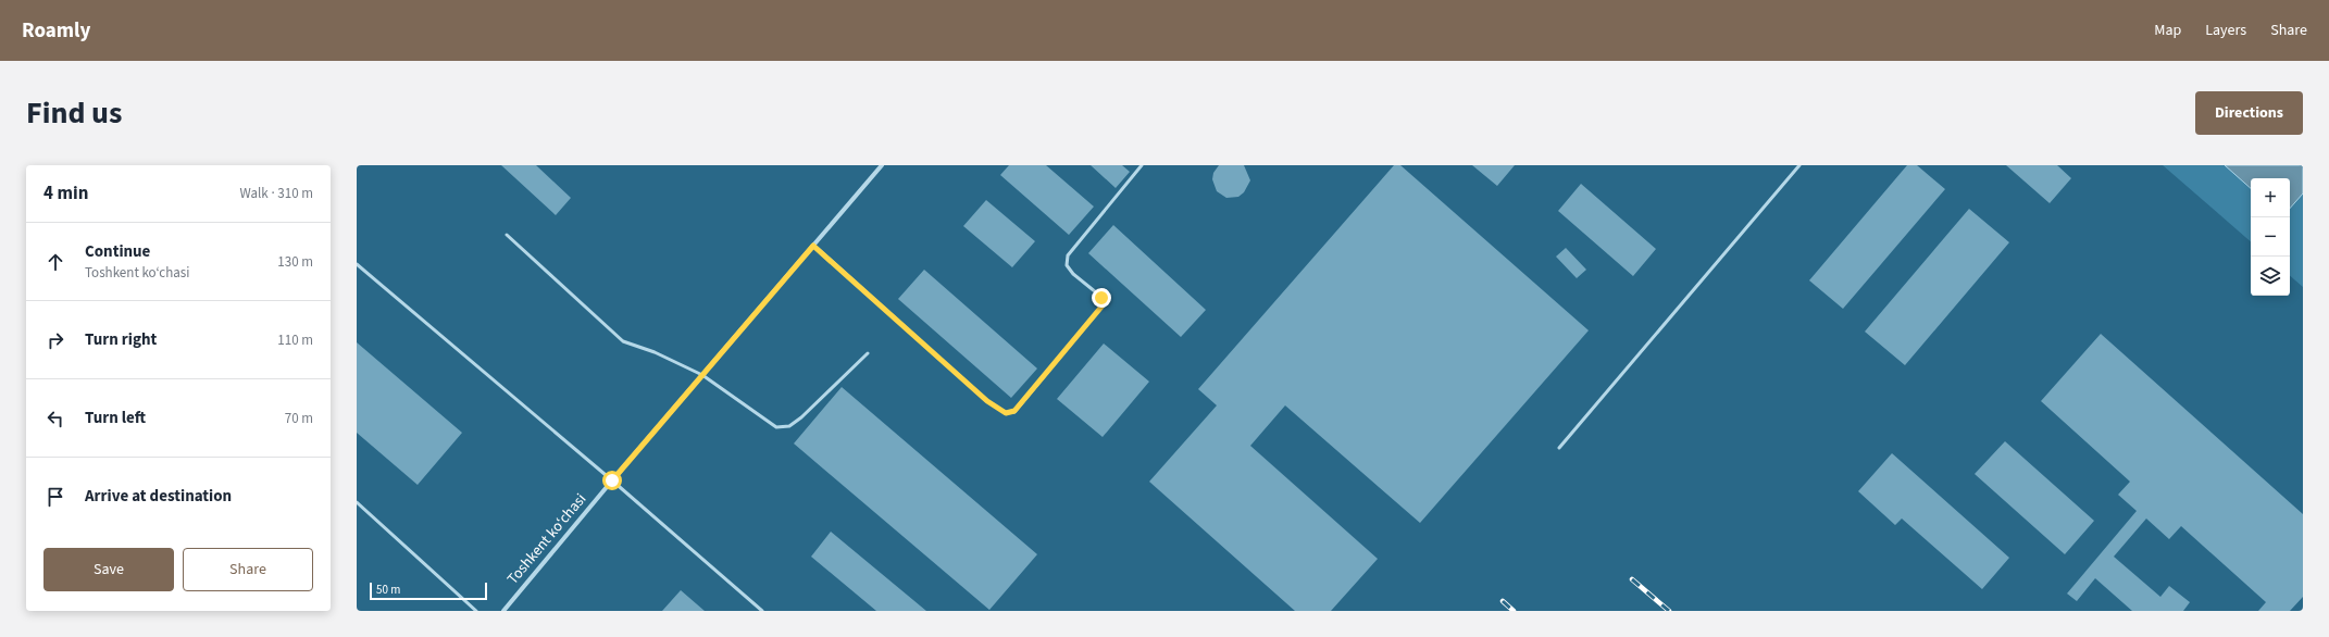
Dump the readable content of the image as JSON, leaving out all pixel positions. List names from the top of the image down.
{
  "streets": {
    "street": ["Toshkent ko‘chasi"]
  },
  "scale_bar": "50 m",
  "page": {
    "header": "Roamly",
    "nav": ["Map", "Layers", "Share"],
    "title": "Find us",
    "buttons": [
      "Directions",
      ["Save", "Share"]
    ],
    "heading": ["4 min", "Walk · 310 m"],
    "map_buttons": ["+", "−"],
    "list": [
      ["Continue", "Toshkent ko‘chasi", "130 m"],
      ["Turn right", "110 m"],
      ["Turn left", "70 m"],
      "Arrive at destination"
    ],
    "scale": "50 m"
  }
}
